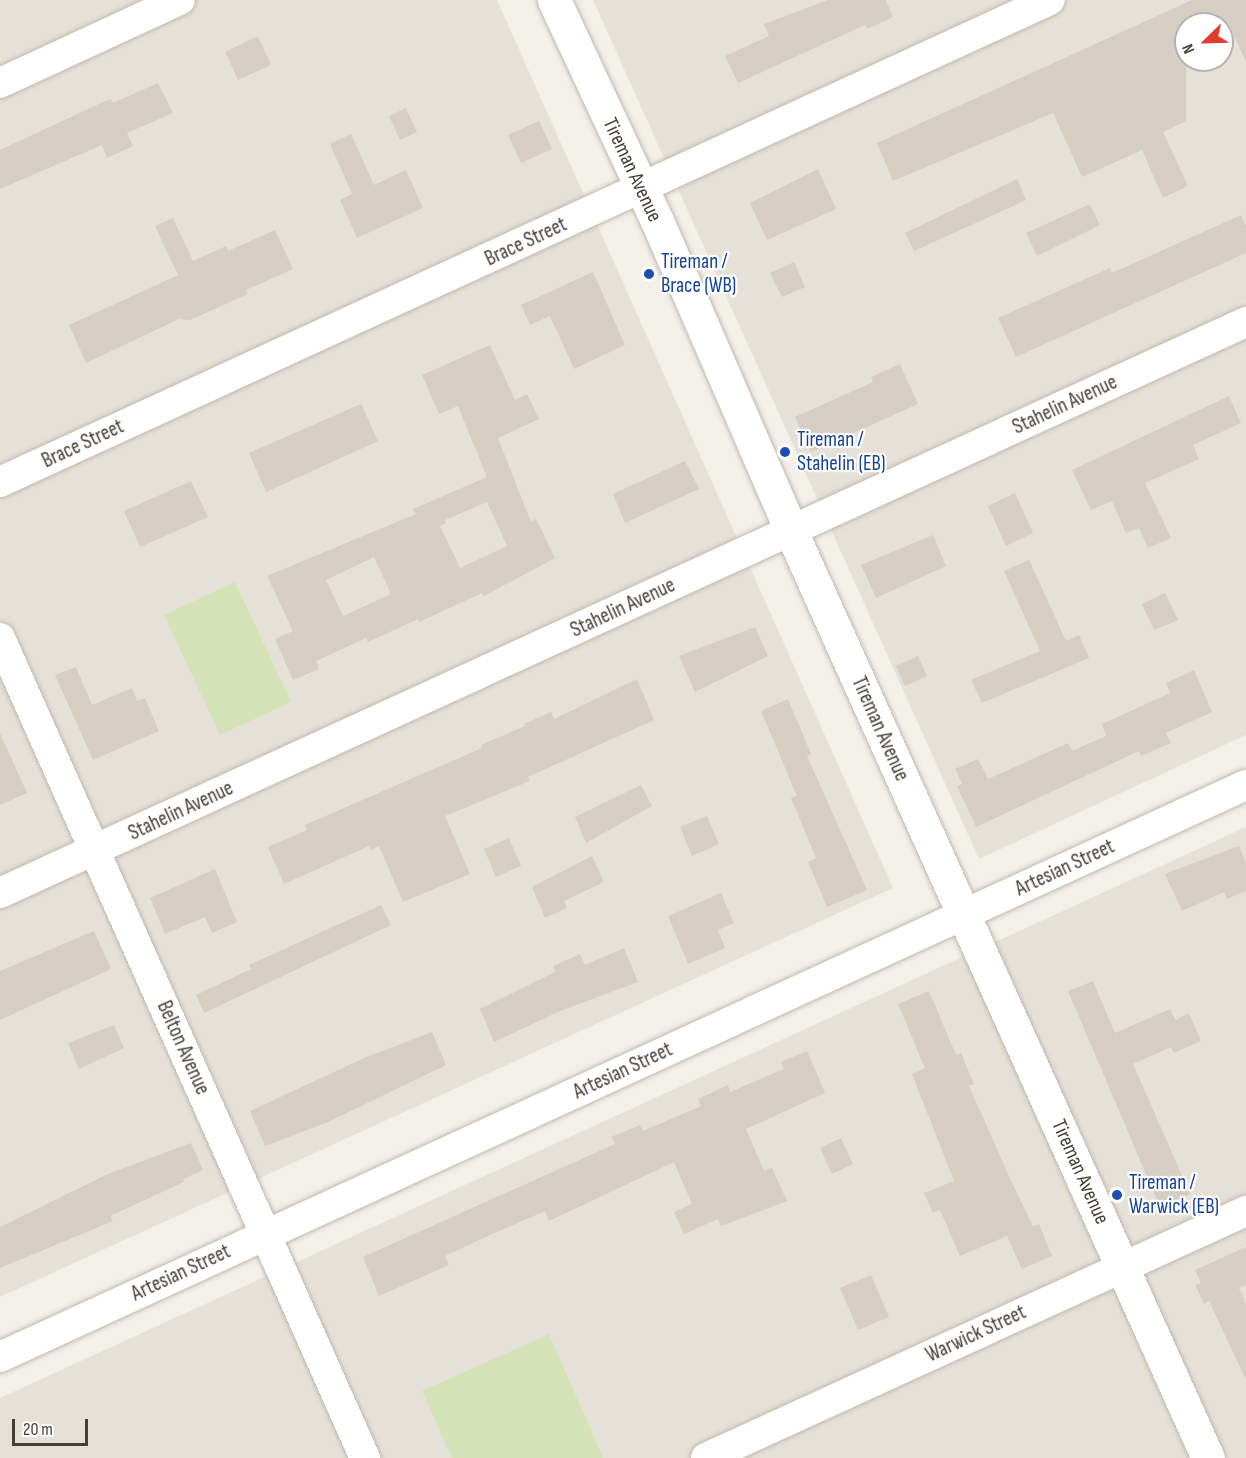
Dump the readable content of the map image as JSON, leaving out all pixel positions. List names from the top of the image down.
{
  "streets": {
    "street": [
      "Tireman Avenue",
      "Brace Street",
      "Stahelin Avenue",
      "Artesian Street",
      "Belton Avenue",
      "Warwick Street"
    ]
  },
  "crossings": [
    ["Tireman Avenue", "Brace Street"],
    ["Tireman Avenue", "Stahelin Avenue"],
    ["Tireman Avenue", "Artesian Street"],
    ["Tireman Avenue", "Warwick Street"],
    ["Stahelin Avenue", "Belton Avenue"],
    ["Artesian Street", "Belton Avenue"]
  ],
  "places": ["Tireman / Brace (WB)", "Tireman / Stahelin (EB)", "Tireman / Warwick (EB)"],
  "scale_bar": "20 m",
  "north": "bottom left"
}
